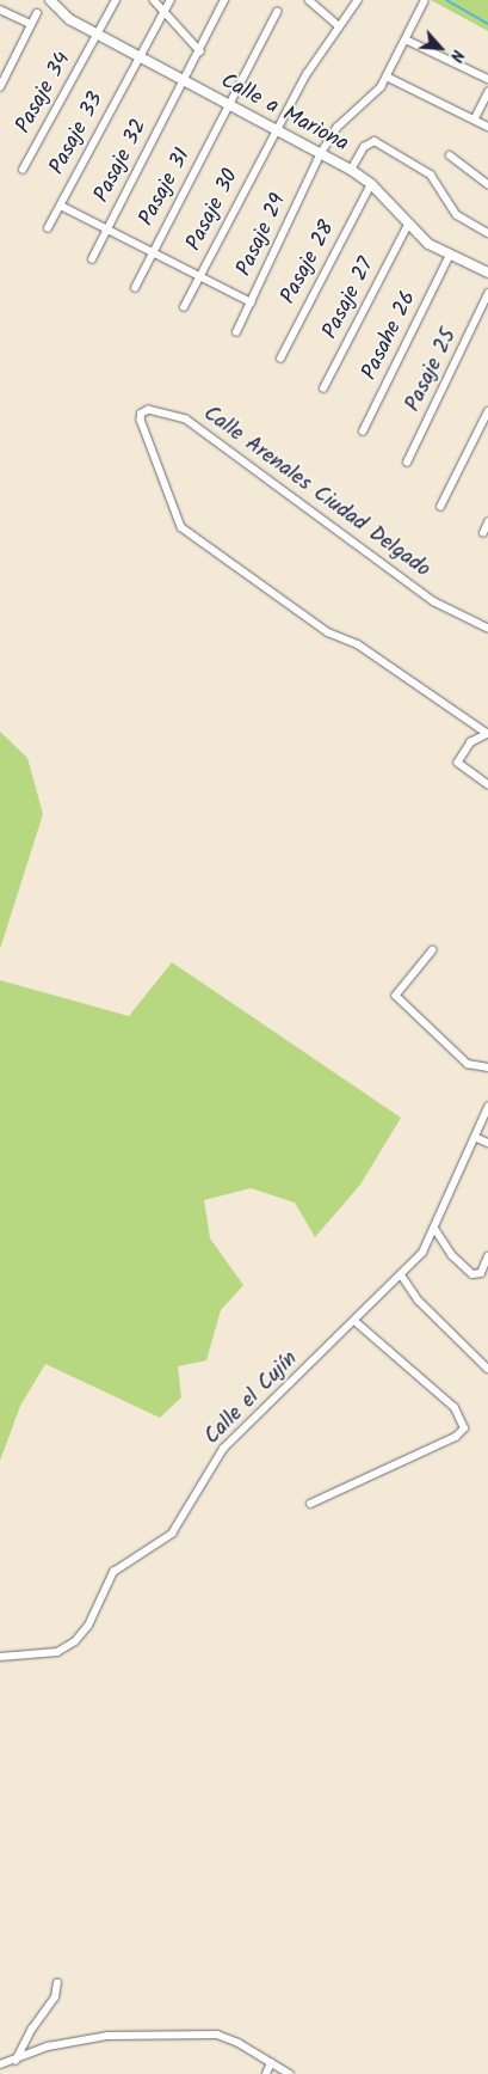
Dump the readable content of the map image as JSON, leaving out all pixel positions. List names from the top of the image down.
{
  "streets": {
    "main road": ["Calle a Mariona"],
    "street": [
      "Pasaje 34",
      "Pasaje 33",
      "Pasaje 32",
      "Pasaje 31",
      "Pasaje 30",
      "Pasaje 29",
      "Pasaje 28",
      "Pasaje 27",
      "Pasahe 26",
      "Pasaje 25",
      "Calle Arenales Ciudad Delgado",
      "Calle el Cujín"
    ]
  },
  "crossings": [
    ["Pasaje 34", "Calle a Mariona"],
    ["Calle a Mariona", "Pasaje 33"],
    ["Calle a Mariona", "Pasaje 32"],
    ["Calle a Mariona", "Pasaje 31"],
    ["Calle a Mariona", "Pasaje 30"],
    ["Calle a Mariona", "Pasaje 29"],
    ["Calle a Mariona", "Pasaje 28"],
    ["Calle a Mariona", "Pasaje 27"],
    ["Calle a Mariona", "Pasahe 26"]
  ],
  "north": "bottom right"
}
